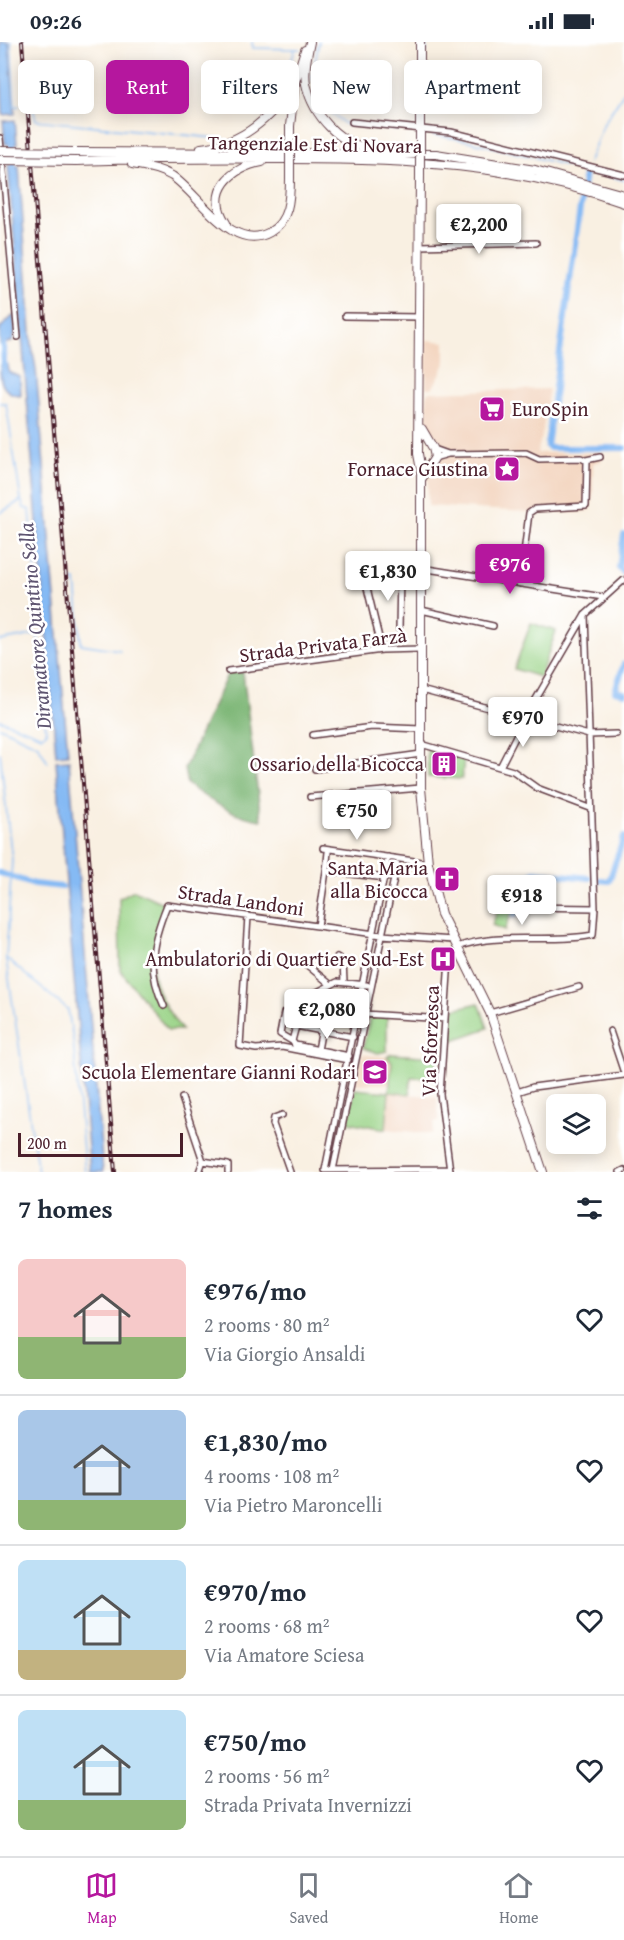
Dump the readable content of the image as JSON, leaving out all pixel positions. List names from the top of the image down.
{
  "streets": {
    "highway": ["Tangenziale Est di Novara"],
    "street": ["Strada Privata Farzà", "Strada Landoni", "Via Sforzesca"]
  },
  "crossings": [
    ["Strada Landoni", "Via Sforzesca"]
  ],
  "water": ["Diramatore Quintino Sella"],
  "places": {
    "supermarket": ["EuroSpin"],
    "place": ["Fornace Giustina"],
    "building": ["Ossario della Bicocca"],
    "church": ["Santa Maria alla Bicocca"],
    "hospital": ["Ambulatorio di Quartiere Sud-Est"],
    "school or university": ["Scuola Elementare Gianni Rodari"]
  },
  "scale_bar": "200 m",
  "page": {
    "status": "09:26",
    "chip": [
      "Buy",
      "Rent",
      "Filters",
      "New",
      "Apartment"
    ],
    "price": [
      "€2,200",
      "€976",
      "€1,830",
      "€970",
      "€750",
      "€918",
      "€2,080"
    ],
    "scale": "200 m",
    "heading": "7 homes",
    "list": [
      {
        "name": "€976/mo",
        "note": "2 rooms · 80 m² · Via Giorgio Ansaldi"
      },
      {
        "name": "€1,830/mo",
        "note": "4 rooms · 108 m² · Via Pietro Maroncelli"
      },
      {
        "name": "€970/mo",
        "note": "2 rooms · 68 m² · Via Amatore Sciesa"
      },
      {
        "name": "€750/mo",
        "note": "2 rooms · 56 m² · Strada Privata Invernizzi"
      }
    ],
    "tabs": ["Map", "Saved", "Home"]
  }
}
